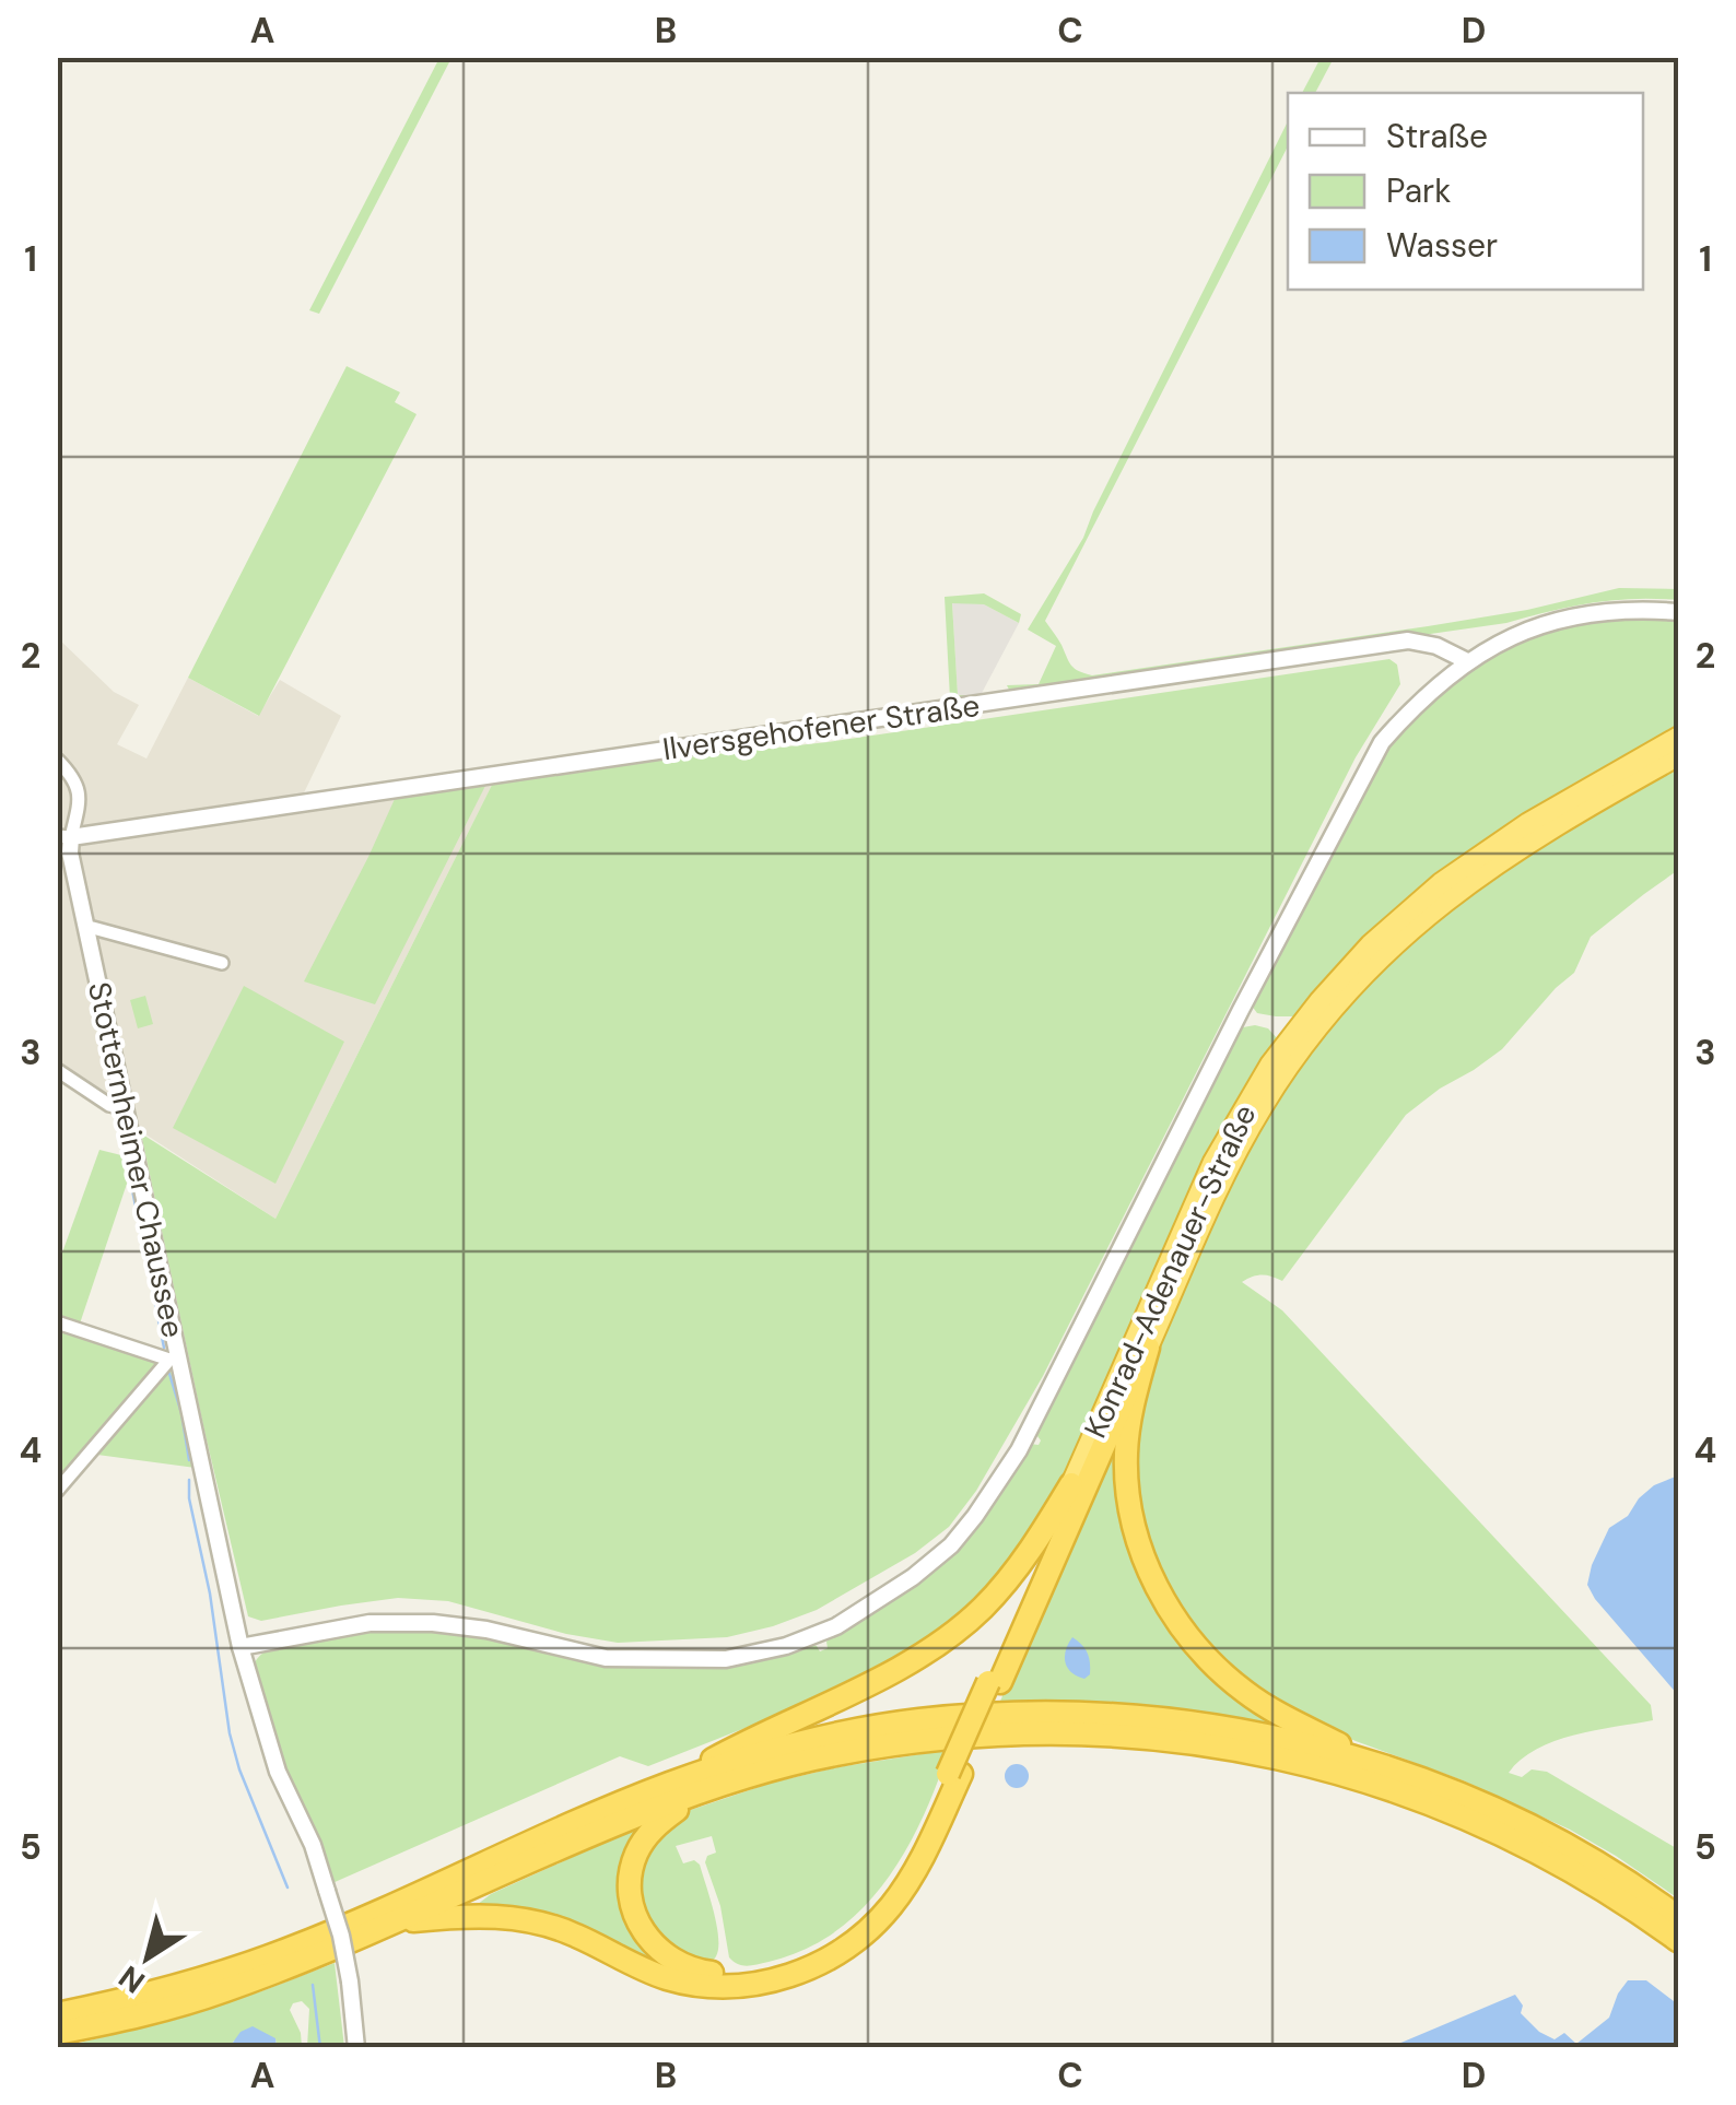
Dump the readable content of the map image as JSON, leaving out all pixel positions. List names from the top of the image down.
{
  "streets": {
    "highway": ["Konrad-Adenauer-Straße"],
    "street": ["Ilversgehofener Straße", "Stotternheimer Chaussee"]
  },
  "crossings": [
    ["Ilversgehofener Straße", "Stotternheimer Chaussee"]
  ],
  "legend": ["Straße", "Park", "Wasser"],
  "north": "bottom left",
  "grid": {
    "columns": [
      "A",
      "B",
      "C",
      "D"
    ],
    "rows": [
      "1",
      "2",
      "3",
      "4",
      "5"
    ]
  }
}
